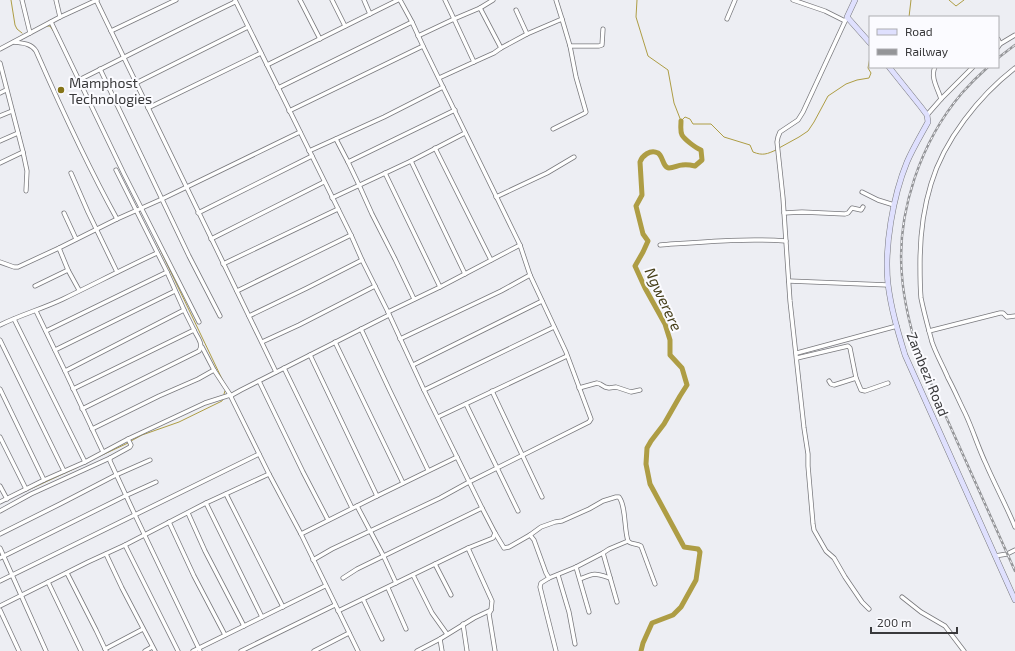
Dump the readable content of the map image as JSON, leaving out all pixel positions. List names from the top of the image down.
{
  "streets": {
    "main road": ["Zambezi Road"]
  },
  "water": ["Ngwerere"],
  "places": ["Mamphost Technologies"],
  "legend": ["Road", "Railway"],
  "scale_bar": "200 m"
}
